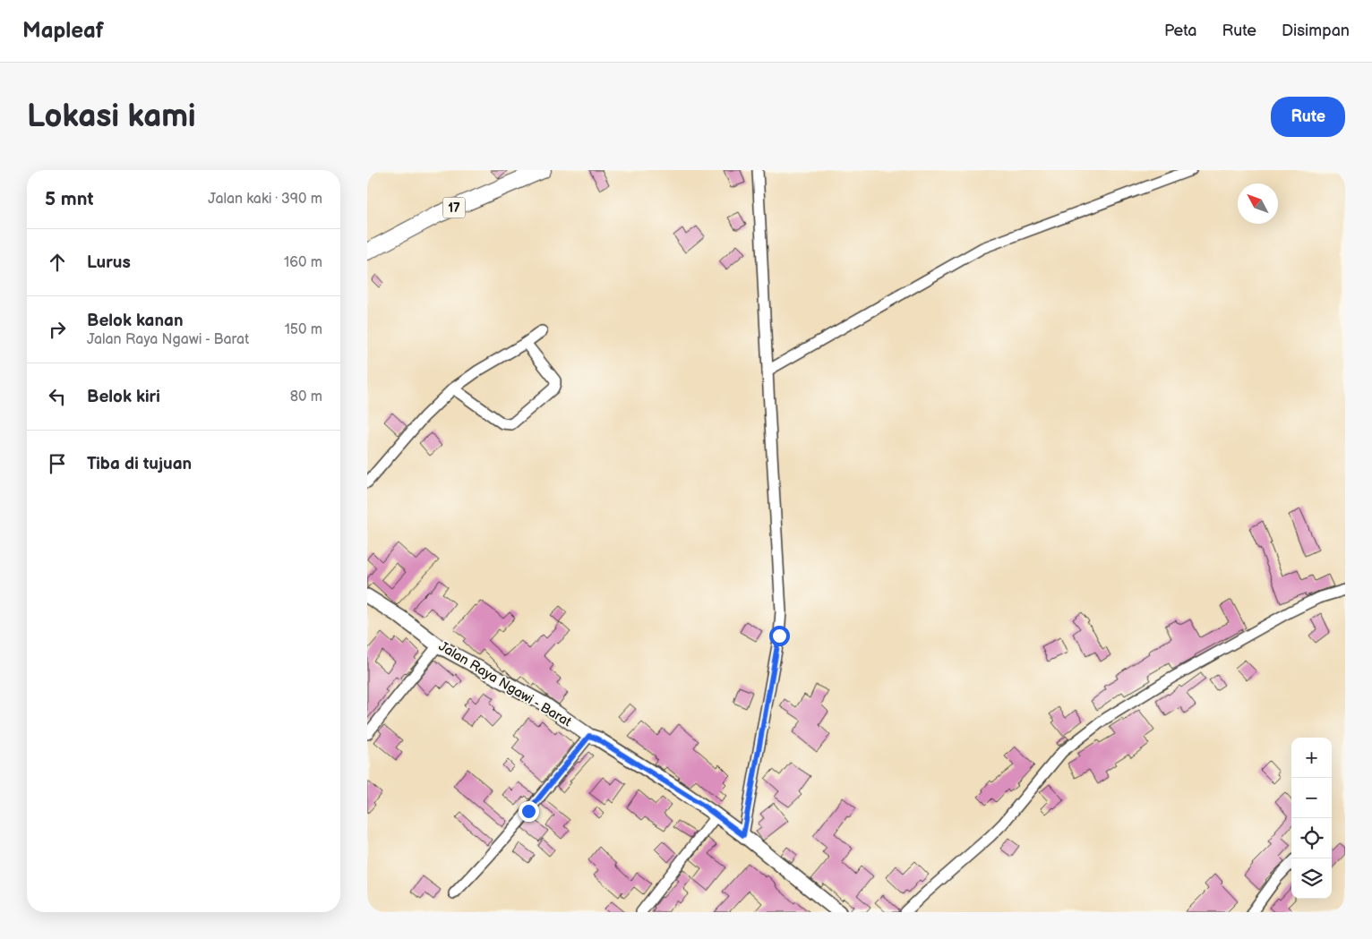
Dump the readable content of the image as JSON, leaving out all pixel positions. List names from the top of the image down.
{
  "streets": {
    "highway": ["17"],
    "main road": ["Jalan Raya Ngawi - Barat"]
  },
  "north": "top left",
  "page": {
    "header": "Mapleaf",
    "nav": ["Peta", "Rute", "Disimpan"],
    "buttons": "Rute",
    "title": "Lokasi kami",
    "heading": ["5 mnt", "Jalan kaki · 390 m"],
    "list": [
      ["Lurus", "160 m"],
      ["Belok kanan", "Jalan Raya Ngawi - Barat", "150 m"],
      ["Belok kiri", "80 m"],
      "Tiba di tujuan"
    ],
    "map_buttons": ["+", "−"]
  }
}
